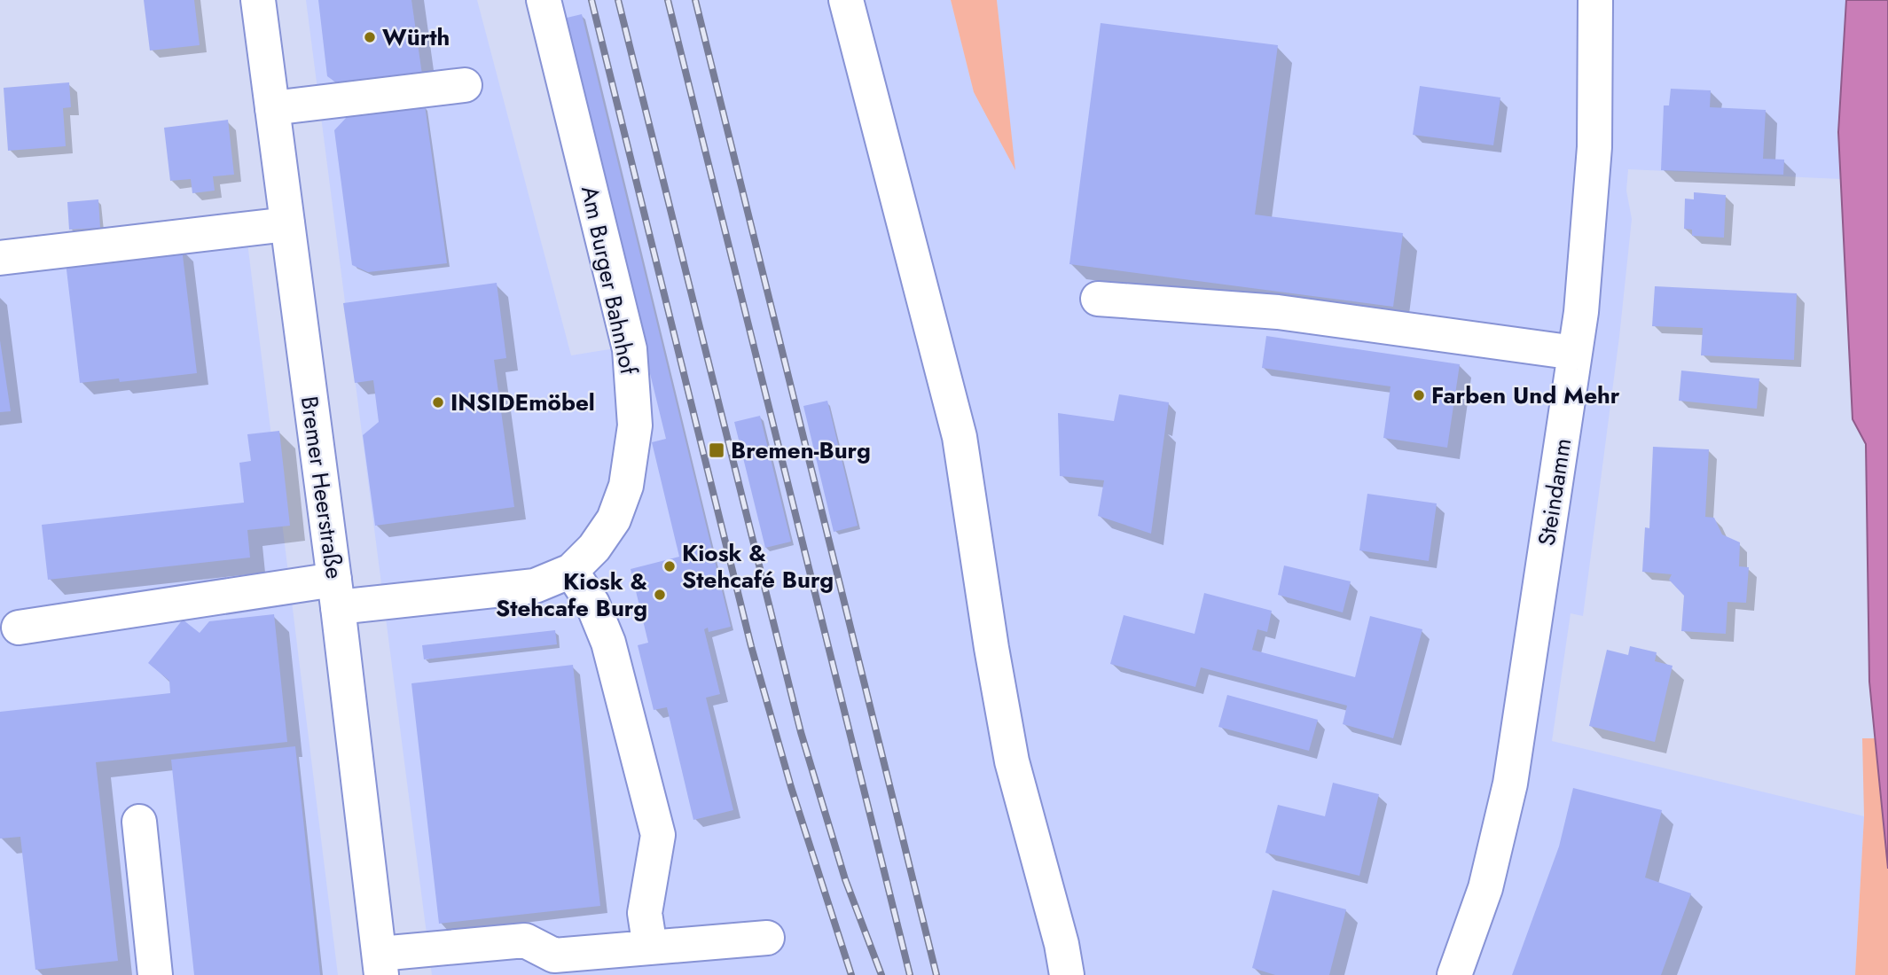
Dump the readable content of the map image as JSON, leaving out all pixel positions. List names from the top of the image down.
{
  "streets": {
    "street": ["Am Burger Bahnhof", "Bremer Heerstraße", "Steindamm"]
  },
  "crossings": [
    ["Am Burger Bahnhof", "Bremer Heerstraße"]
  ],
  "places": {
    "other": [
      "Würth",
      "Farben Und Mehr",
      "INSIDEmöbel",
      "Kiosk & Stehcafé Burg",
      "Kiosk & Stehcafe Burg"
    ],
    "transit": ["Bremen-Burg"]
  }
}
